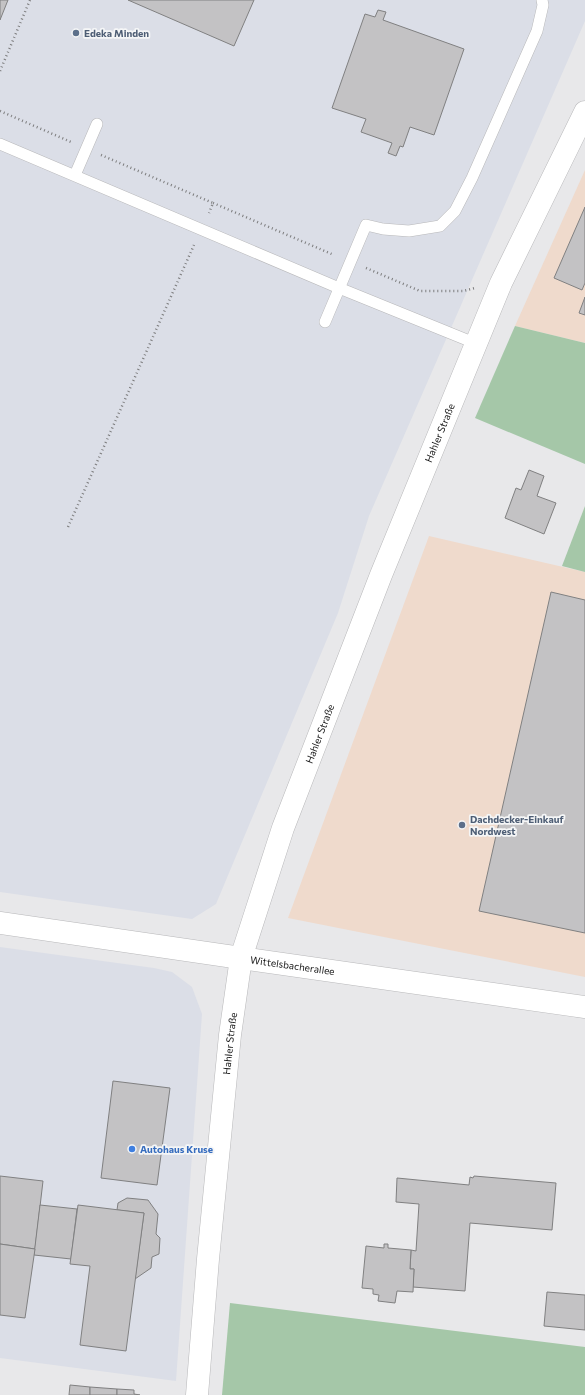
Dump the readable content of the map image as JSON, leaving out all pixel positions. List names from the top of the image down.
{
  "streets": {
    "street": ["Hahler Straße", "Wittelsbacherallee"]
  },
  "crossings": [
    ["Hahler Straße", "Wittelsbacherallee"]
  ],
  "places": ["Edeka Minden", "Dachdecker-Einkauf Nordwest", "Autohaus Kruse"]
}
